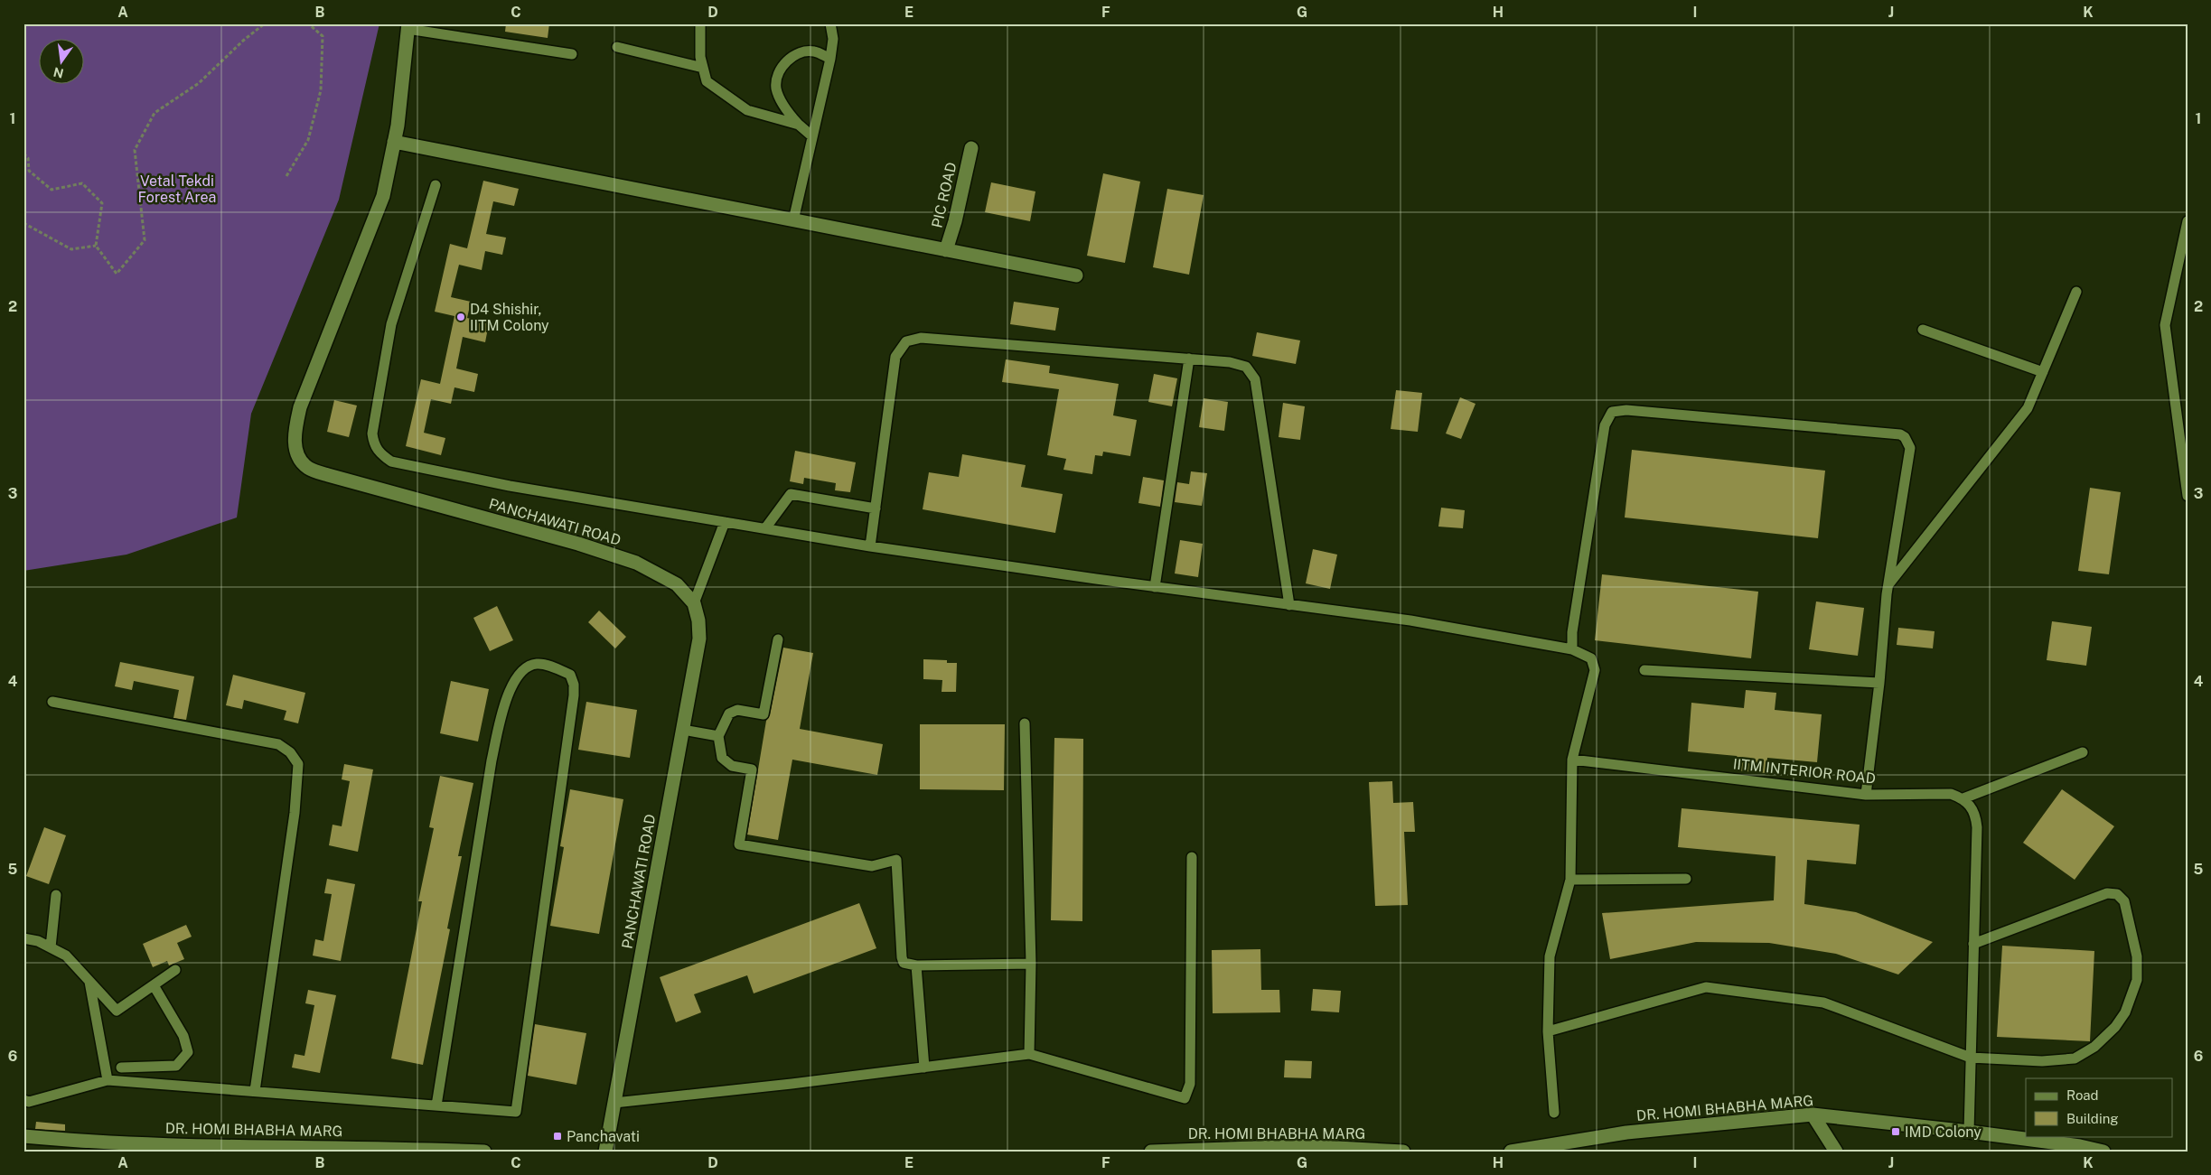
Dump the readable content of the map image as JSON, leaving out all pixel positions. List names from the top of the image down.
{
  "streets": {
    "street": ["PIC ROAD", "PANCHAWATI ROAD", "DR. HOMI BHABHA MARG"],
    "lane": ["IITM INTERIOR ROAD"]
  },
  "parks": ["Vetal Tekdi Forest Area"],
  "places": {
    "other": ["D4 Shishir, IITM Colony"],
    "transit": ["IMD Colony", "Panchavati"]
  },
  "legend": ["Road", "Building"],
  "north": "bottom",
  "grid": {
    "columns": [
      "A",
      "B",
      "C",
      "D",
      "E",
      "F",
      "G",
      "H",
      "I",
      "J",
      "K"
    ],
    "rows": [
      "1",
      "2",
      "3",
      "4",
      "5",
      "6"
    ]
  }
}
